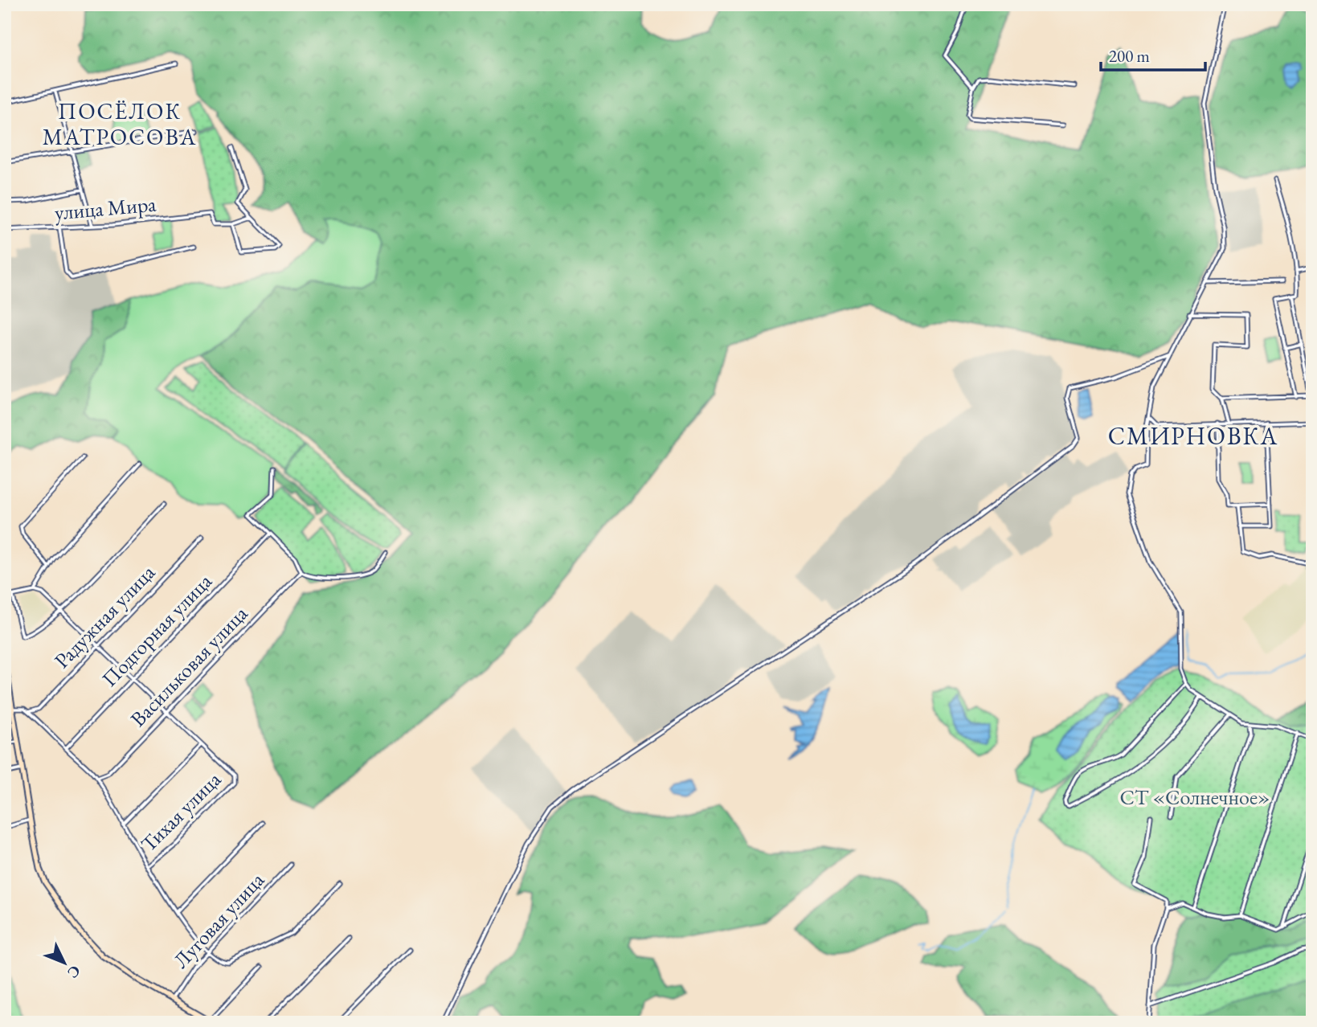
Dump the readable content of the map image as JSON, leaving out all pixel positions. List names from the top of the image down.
{
  "streets": {
    "street": [
      "улица Мира",
      "Радужная улица",
      "Подгорная улица",
      "Васильковая улица",
      "Тихая улица",
      "Луговая улица"
    ]
  },
  "districts": ["ПОСЁЛОК МАТРОСОВА", "СМИРНОВКА"],
  "parks": ["СТ «Солнечное»"],
  "scale_bar": "200 m",
  "north": "bottom right"
}
